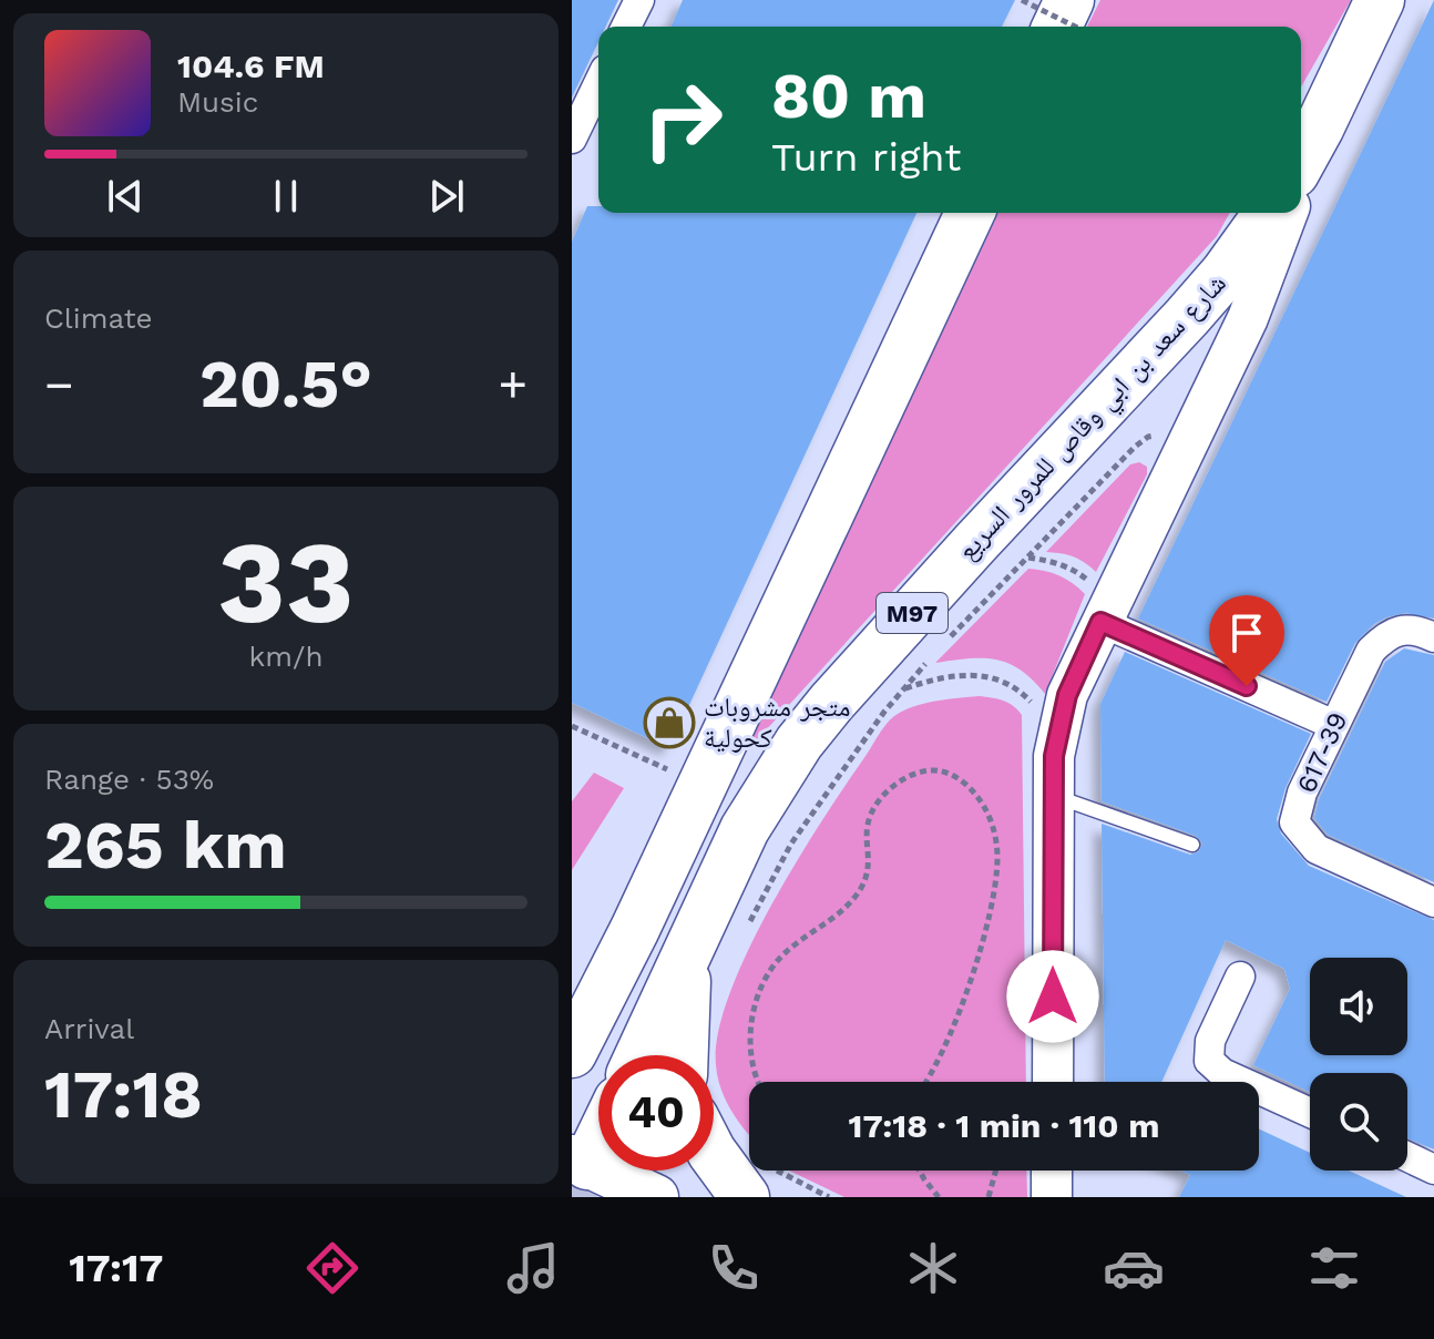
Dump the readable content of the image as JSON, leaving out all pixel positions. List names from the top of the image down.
{
  "streets": {
    "highway": ["شارع سعد بن ابي وقاص للمرور السريع", "M97"],
    "street": ["617-39"]
  },
  "places": {
    "shop": ["متجر مشروبات كحولية"]
  },
  "page": {
    "turn": ["80 m", "Turn right"],
    "song": ["104.6 FM", "Music"],
    "tile": [
      "Climate",
      ["33", "km/h"],
      ["Range · 53%", "265 km"],
      ["Arrival", "17:18"]
    ],
    "heat": ["−", "20.5°", "+"],
    "limit": "40",
    "trip": "17:18 · 1 min · 110 m",
    "tabs": "17:17"
  }
}
